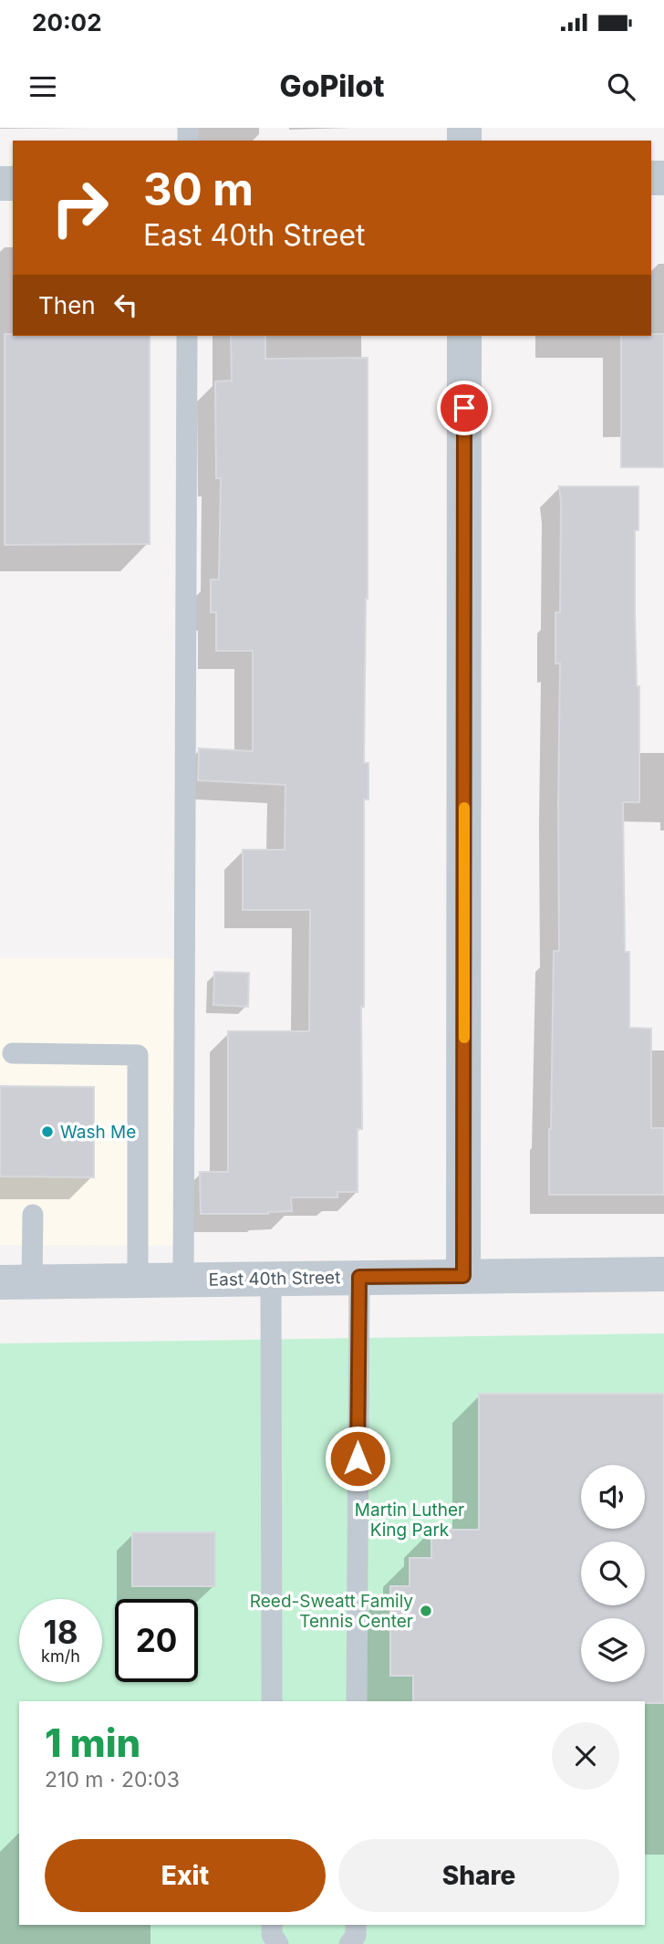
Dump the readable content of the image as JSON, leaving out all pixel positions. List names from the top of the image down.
{
  "streets": {
    "street": ["East 40th Street"]
  },
  "parks": ["Martin Luther King Park"],
  "places": ["Wash Me", "Reed-Sweatt Family Tennis Center"],
  "page": {
    "status": "20:02",
    "header": "GoPilot",
    "turn": ["30 m", "East 40th Street"],
    "then": "Then",
    "speed": "18 km/h",
    "limit": "20",
    "heading": ["1 min", "210 m · 20:03"],
    "buttons": ["Exit", "Share"]
  }
}
